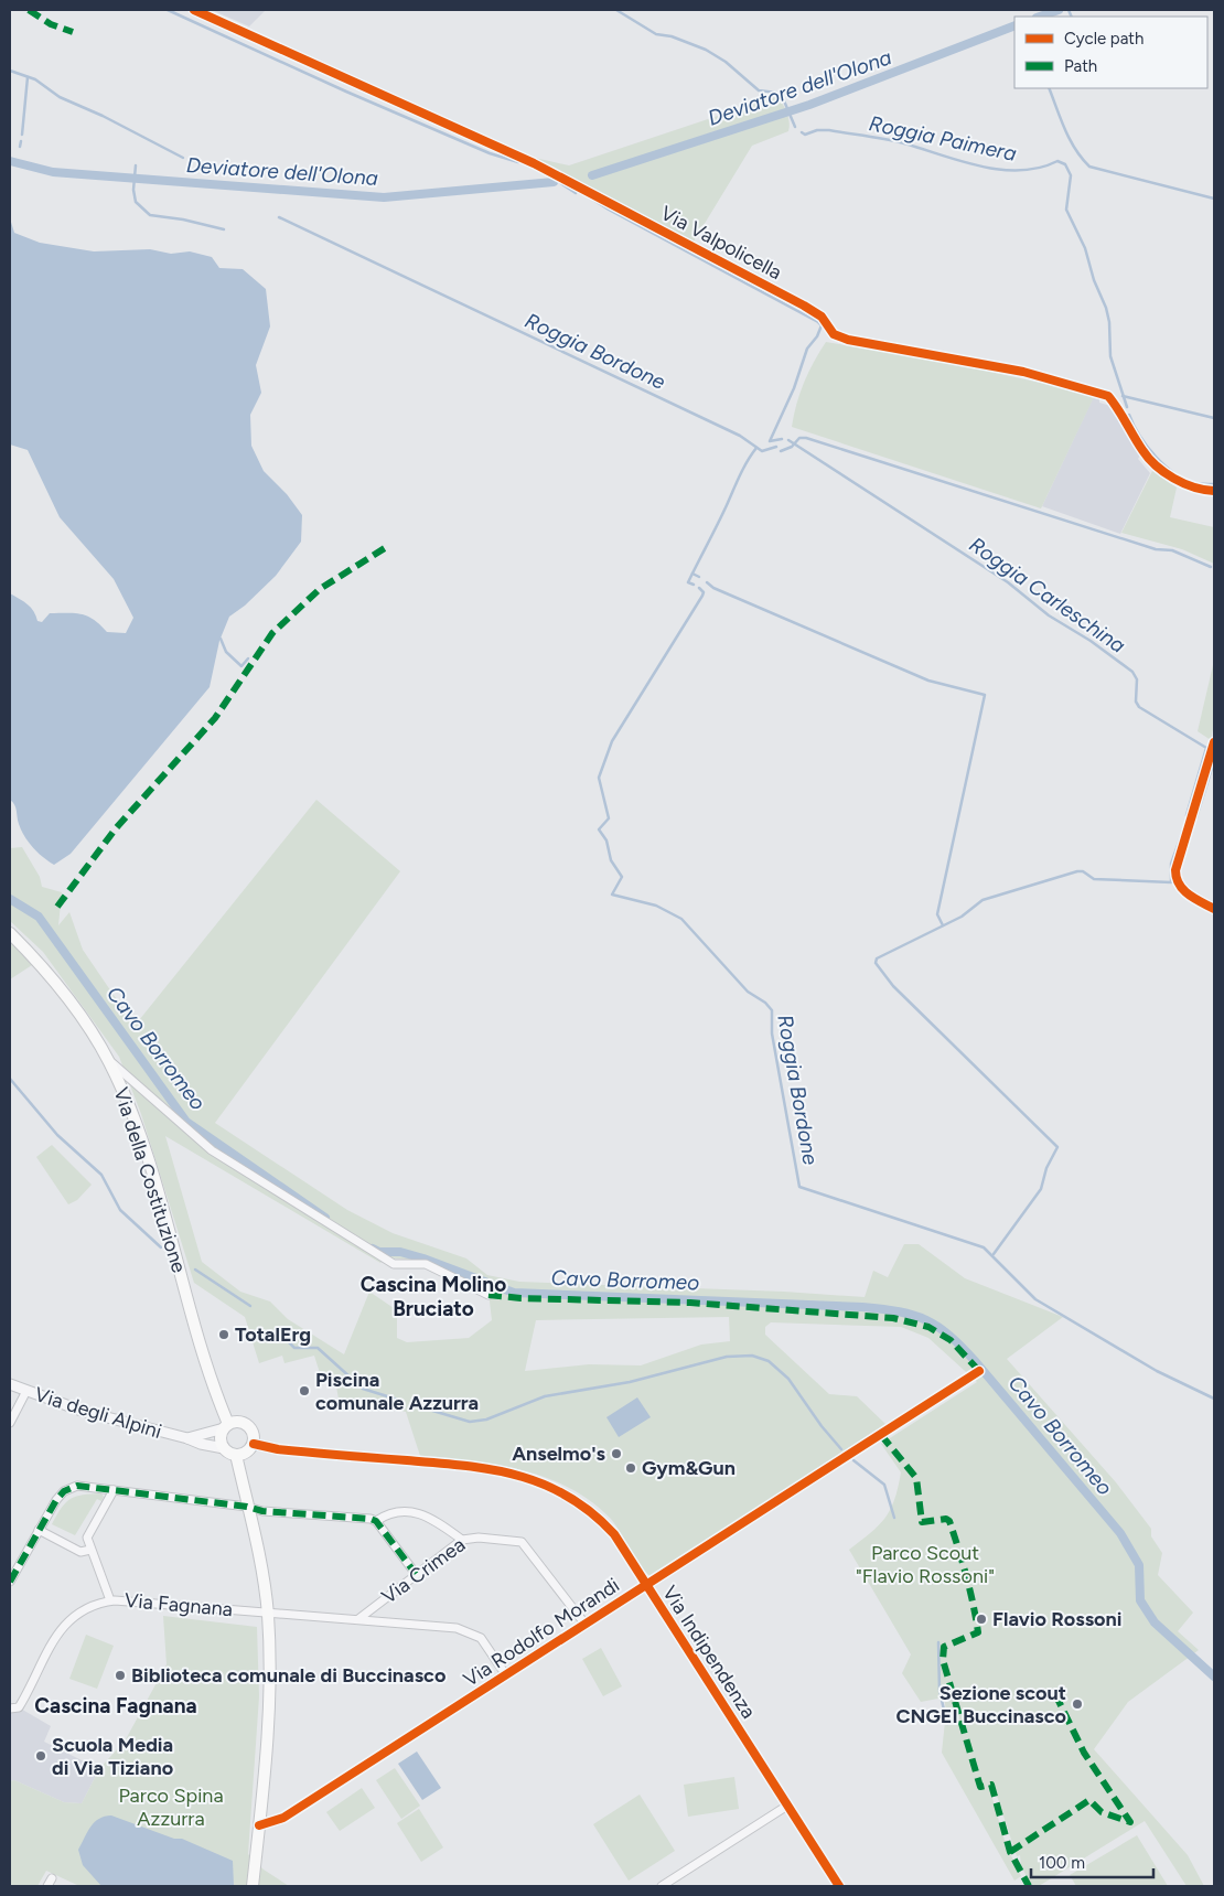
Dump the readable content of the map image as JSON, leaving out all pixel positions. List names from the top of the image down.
{
  "streets": {
    "main road": ["Via della Costituzione"],
    "street": [
      "Via Valpolicella",
      "Via degli Alpini",
      "Via Crimea",
      "Via Fagnana",
      "Via Rodolfo Morandi",
      "Via Indipendenza"
    ]
  },
  "crossings": [
    ["Via della Costituzione", "Via degli Alpini"],
    ["Via della Costituzione", "Via Indipendenza"],
    ["Via degli Alpini", "Via Indipendenza"],
    ["Via Crimea", "Via Fagnana"],
    ["Via Crimea", "Via Rodolfo Morandi"],
    ["Via Fagnana", "Via Rodolfo Morandi"],
    ["Via Rodolfo Morandi", "Via Indipendenza"]
  ],
  "districts": ["Cascina Molino Bruciato", "Cascina Fagnana"],
  "water": [
    "Deviatore dell'Olona",
    "Roggia Paimera",
    "Roggia Bordone",
    "Roggia Carleschina",
    "Cavo Borromeo"
  ],
  "parks": ["Parco Scout \"Flavio Rossoni\"", "Parco Spina Azzurra"],
  "places": [
    "TotalErg",
    "Piscina comunale Azzurra",
    "Anselmo's",
    "Gym&Gun",
    "Flavio Rossoni",
    "Biblioteca comunale di Buccinasco",
    "Sezione scout CNGEI Buccinasco",
    "Scuola Media di Via Tiziano"
  ],
  "legend": ["Cycle path", "Path"],
  "scale_bar": "100 m"
}
